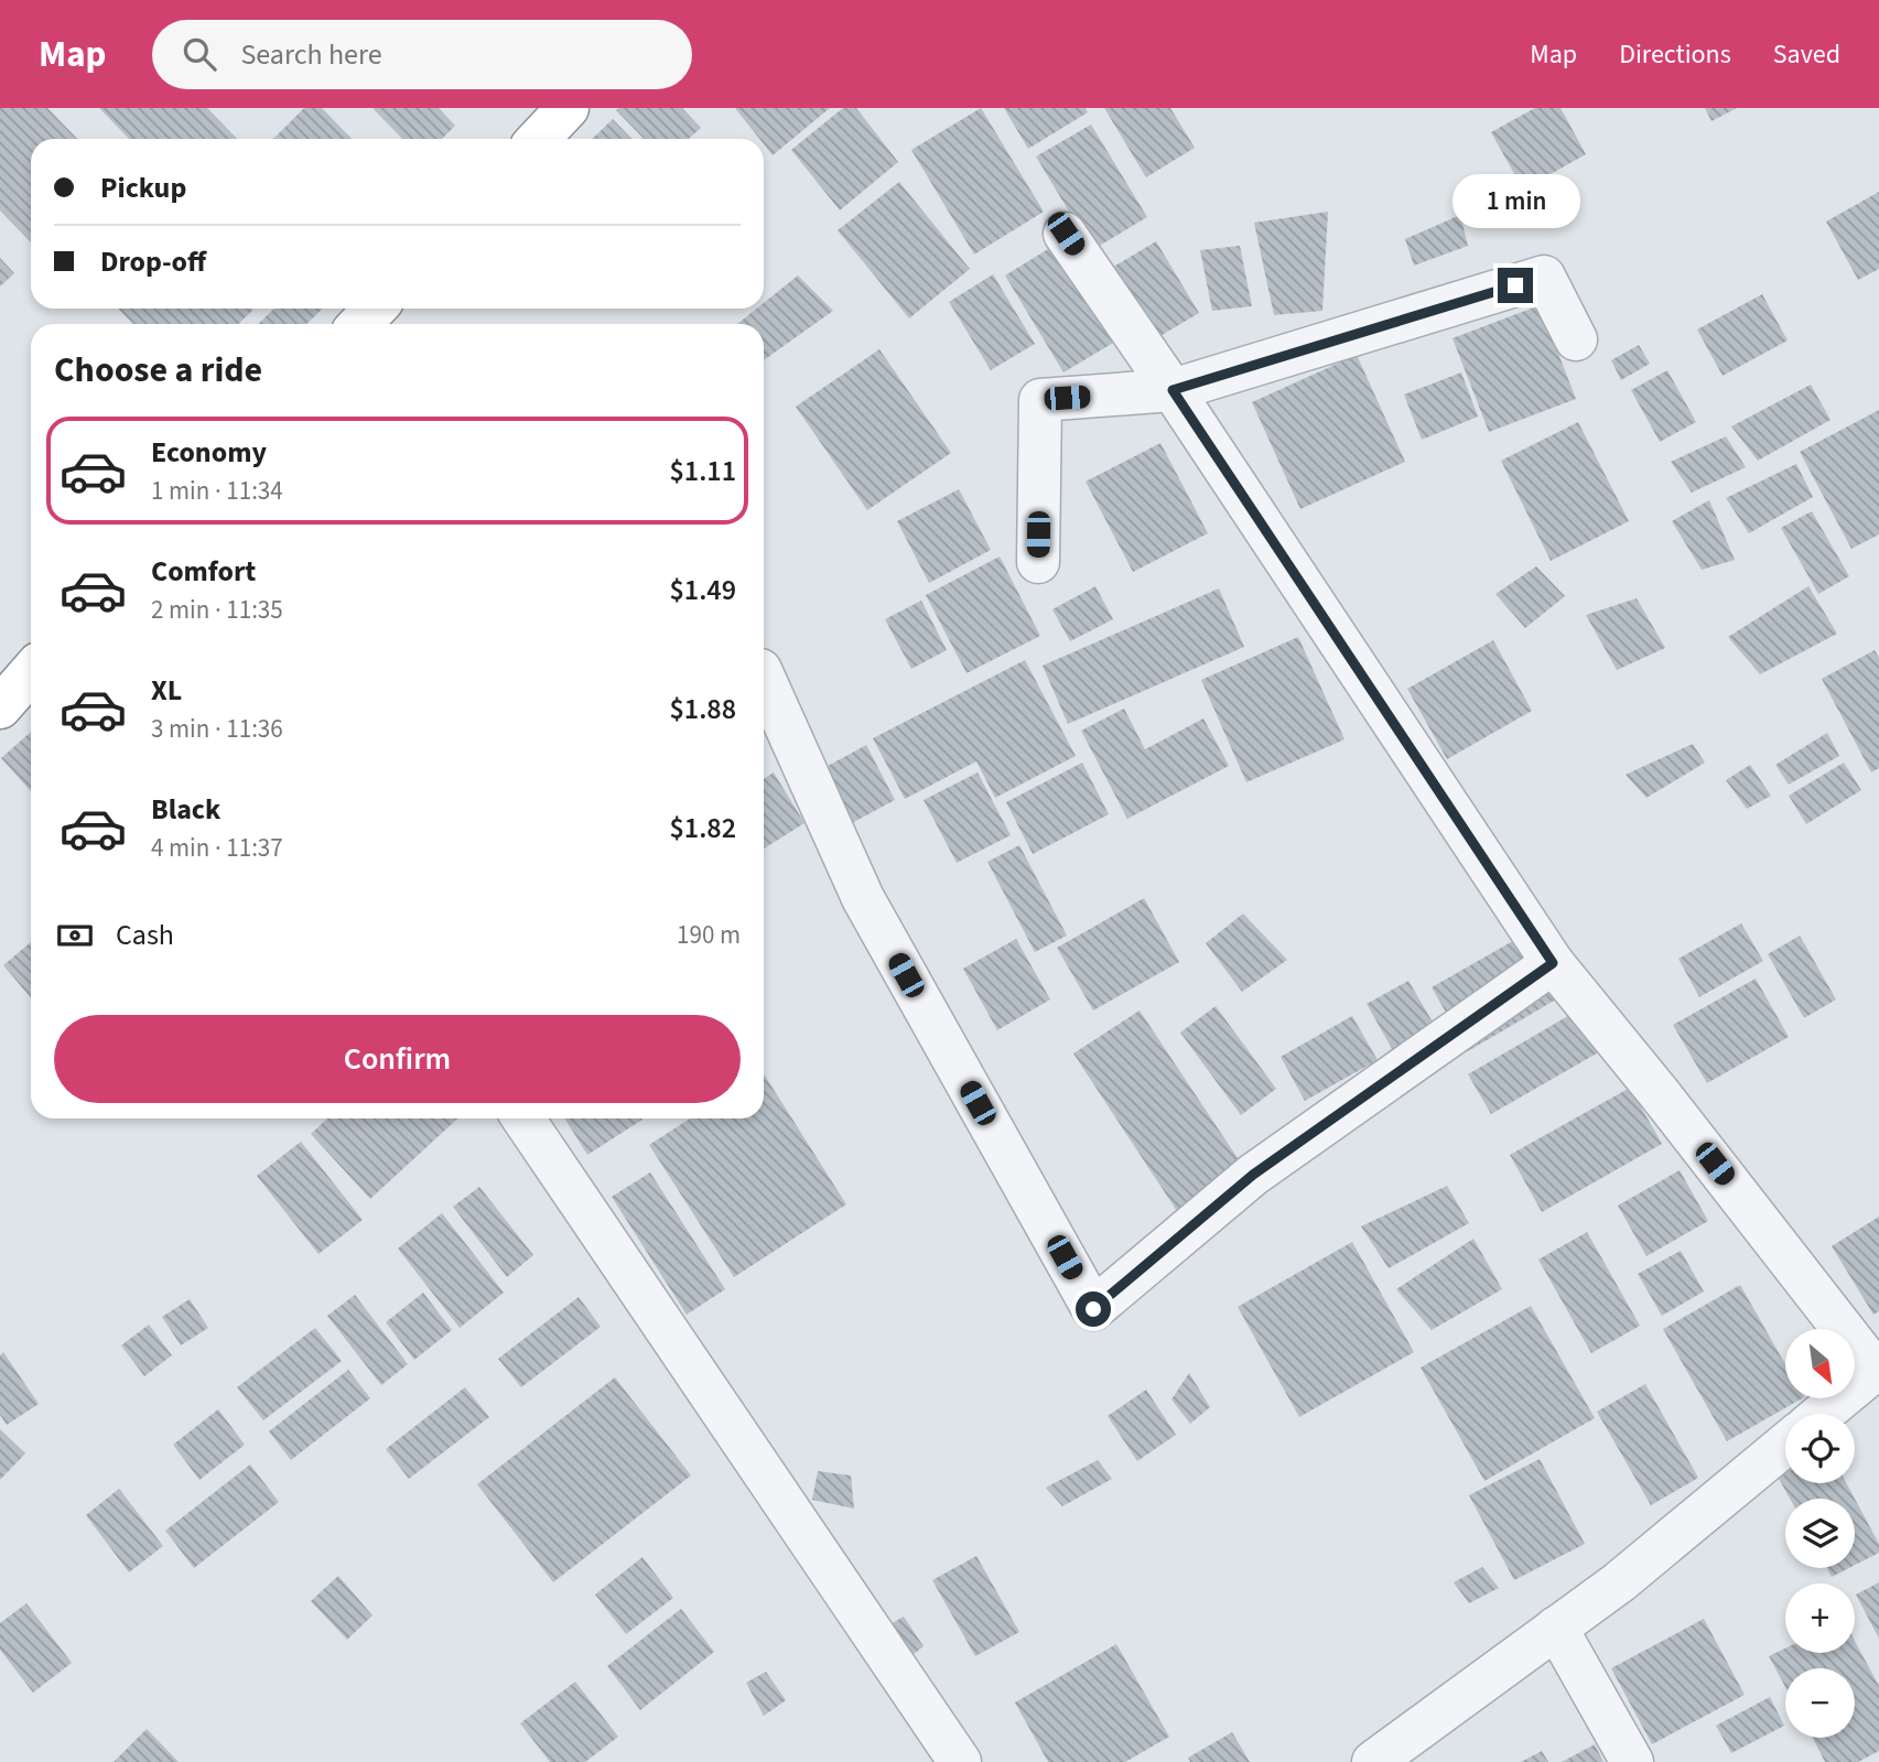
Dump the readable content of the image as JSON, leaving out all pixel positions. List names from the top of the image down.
{
  "north": "bottom right",
  "page": {
    "header": "Map",
    "search": "Search here",
    "nav": ["Map", "Directions", "Saved"],
    "banner": ["Pickup", "Drop-off"],
    "bubble": "1 min",
    "heading": "Choose a ride",
    "list": [
      {
        "name": "Economy",
        "note": "1 min · 11:34",
        "value": "$1.11"
      },
      {
        "name": "Comfort",
        "note": "2 min · 11:35",
        "value": "$1.49"
      },
      {
        "name": "XL",
        "note": "3 min · 11:36",
        "value": "$1.88"
      },
      {
        "name": "Black",
        "note": "4 min · 11:37",
        "value": "$1.82"
      }
    ],
    "pay": ["Cash", "190 m"],
    "buttons": "Confirm",
    "map_buttons": ["+", "−"]
  }
}
